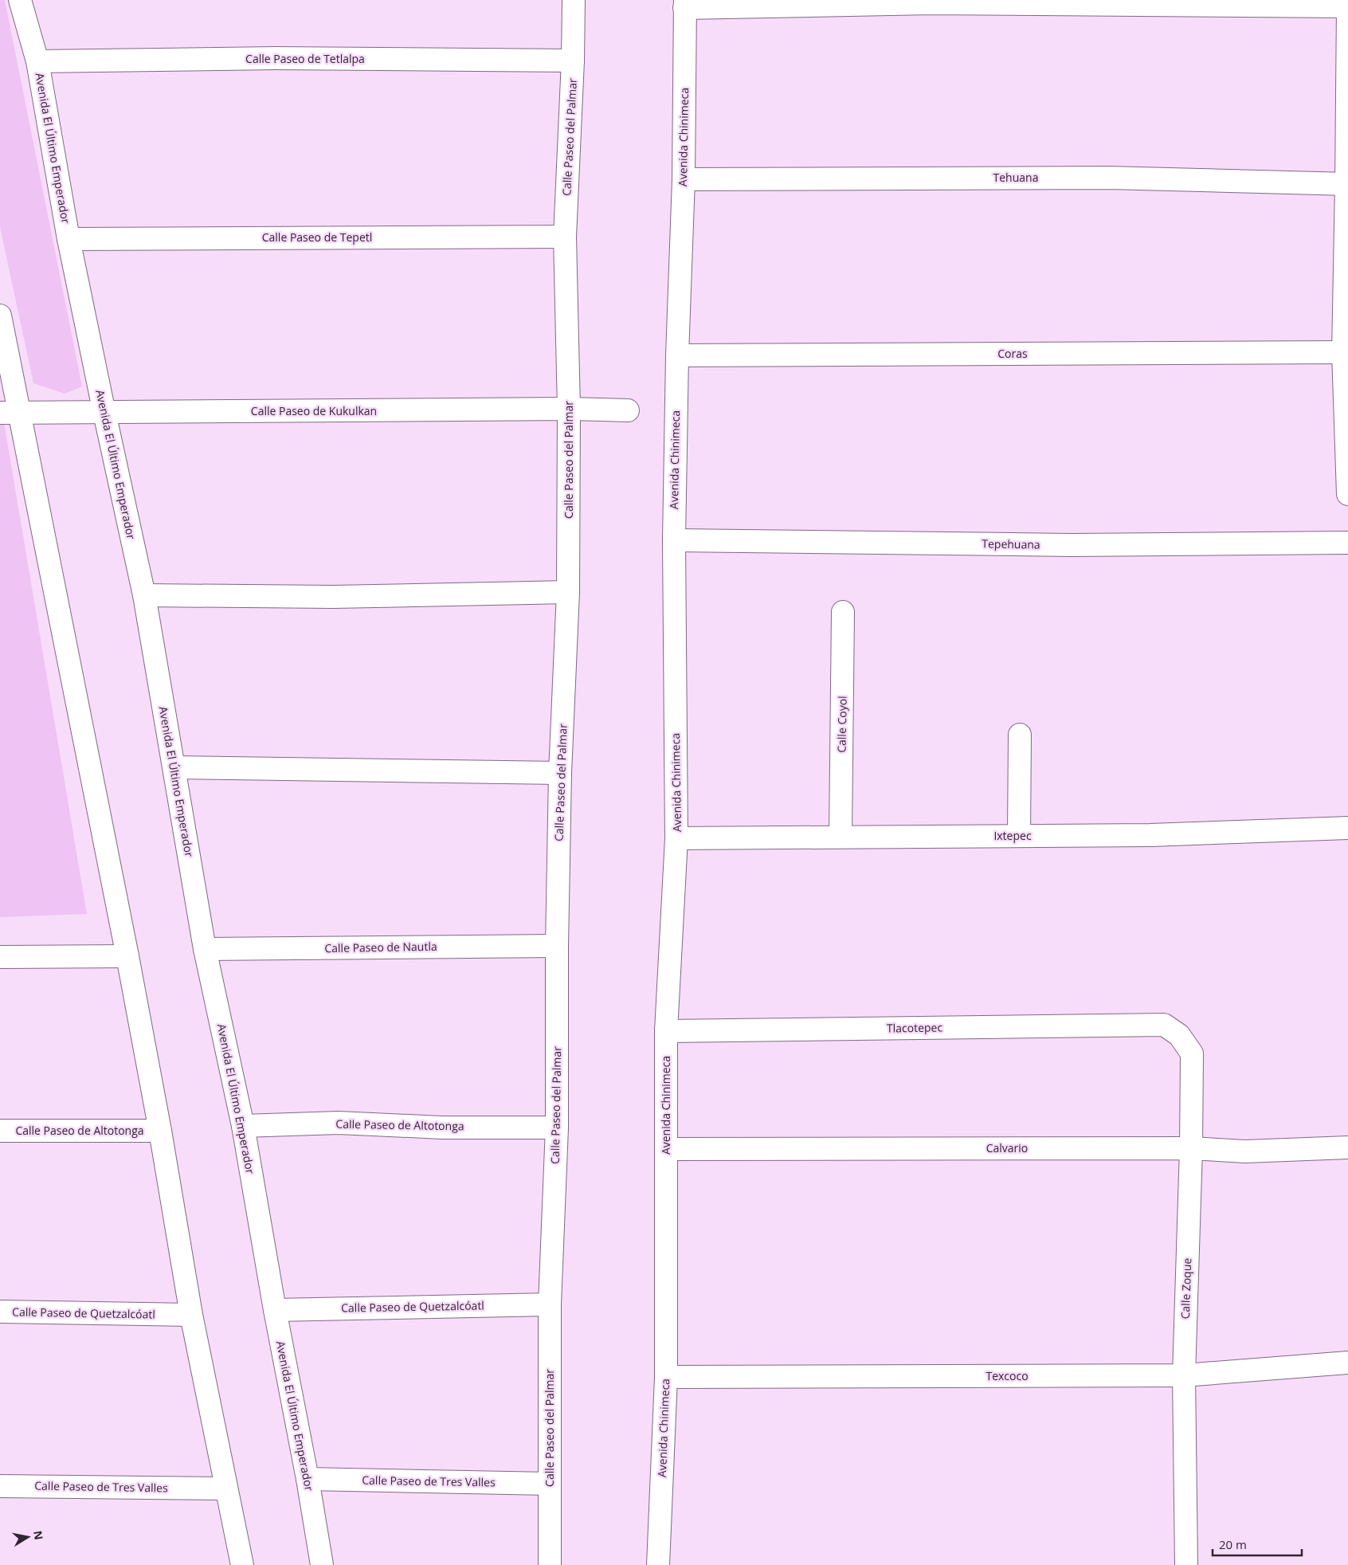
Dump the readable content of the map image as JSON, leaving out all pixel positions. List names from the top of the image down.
{
  "streets": {
    "street": [
      "Calle Paseo de Tetlalpa",
      "Calle Paseo del Palmar",
      "Avenida Chinimeca",
      "Avenida El Último Emperador",
      "Tehuana",
      "Calle Paseo de Tepetl",
      "Coras",
      "Calle Paseo de Kukulkan",
      "Tepehuana",
      "Calle Coyol",
      "Ixtepec",
      "Calle Paseo de Nautla",
      "Tlacotepec",
      "Calle Paseo de Altotonga",
      "Calvario",
      "Calle Zoque",
      "Calle Paseo de Quetzalcóatl",
      "Texcoco",
      "Calle Paseo de Tres Valles"
    ]
  },
  "crossings": [
    ["Calle Paseo de Tetlalpa", "Calle Paseo del Palmar"],
    ["Calle Paseo de Tetlalpa", "Avenida El Último Emperador"],
    ["Calle Paseo del Palmar", "Calle Paseo de Tepetl"],
    ["Calle Paseo del Palmar", "Calle Paseo de Kukulkan"],
    ["Calle Paseo del Palmar", "Calle Paseo de Nautla"],
    ["Calle Paseo del Palmar", "Calle Paseo de Altotonga"],
    ["Calle Paseo del Palmar", "Calle Paseo de Quetzalcóatl"],
    ["Calle Paseo del Palmar", "Calle Paseo de Tres Valles"],
    ["Avenida Chinimeca", "Tehuana"],
    ["Avenida Chinimeca", "Coras"],
    ["Avenida Chinimeca", "Tepehuana"],
    ["Avenida Chinimeca", "Ixtepec"],
    ["Avenida Chinimeca", "Tlacotepec"],
    ["Avenida Chinimeca", "Calvario"],
    ["Avenida Chinimeca", "Texcoco"],
    ["Avenida El Último Emperador", "Calle Paseo de Tepetl"],
    ["Avenida El Último Emperador", "Calle Paseo de Kukulkan"],
    ["Avenida El Último Emperador", "Calle Paseo de Nautla"],
    ["Avenida El Último Emperador", "Calle Paseo de Altotonga"],
    ["Avenida El Último Emperador", "Calle Paseo de Quetzalcóatl"],
    ["Avenida El Último Emperador", "Calle Paseo de Tres Valles"],
    ["Calle Coyol", "Ixtepec"],
    ["Tlacotepec", "Calle Zoque"],
    ["Calvario", "Calle Zoque"],
    ["Calle Zoque", "Texcoco"]
  ],
  "scale_bar": "20 m",
  "north": "right"
}
